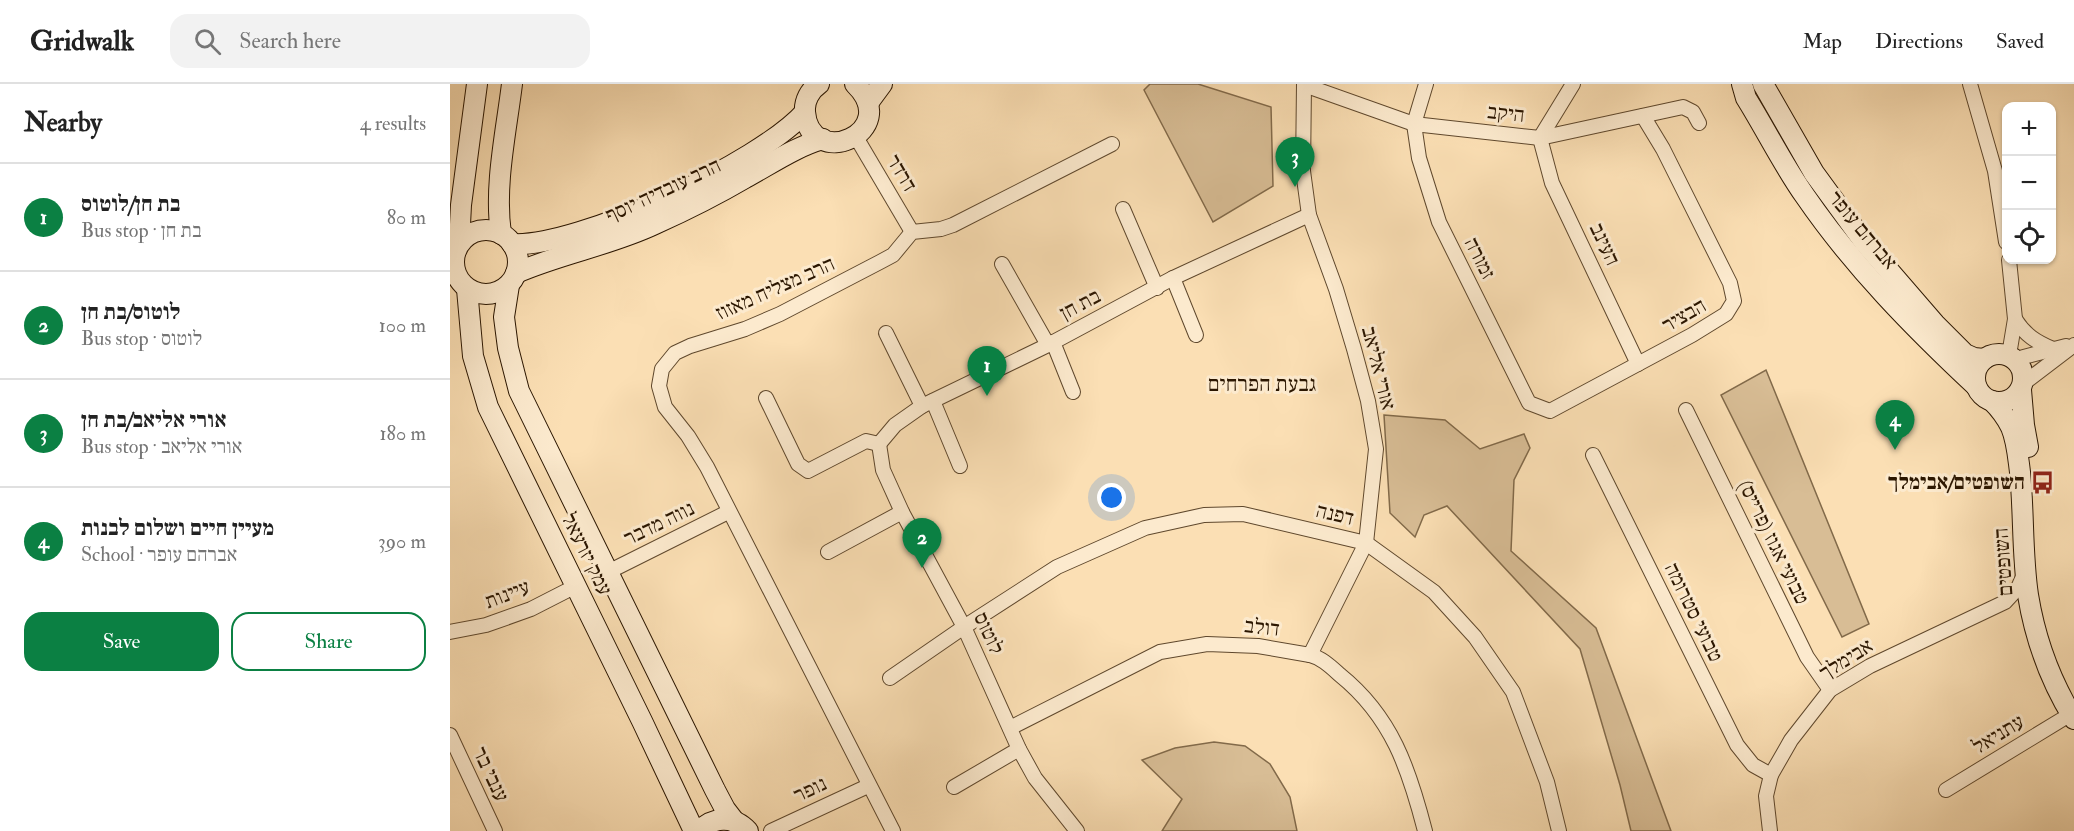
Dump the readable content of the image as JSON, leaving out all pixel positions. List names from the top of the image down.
{
  "streets": {
    "street": [
      "היקב",
      "דרדר",
      "הרב עובדיה יוסף",
      "אברהם עופר",
      "העינב",
      "זמורה",
      "הרב מצליח מאזוז",
      "בת חן",
      "הבציר",
      "אורי אליאב",
      "דפנה",
      "נווה מדבר",
      "טבועי אגוז (פרייס)",
      "עמק יזרעאל",
      "השופטים",
      "עיינות",
      "טבועי סטרומה",
      "דולב",
      "לוטוס",
      "אבימלך",
      "עתניאל",
      "ענבי בר",
      "נופר"
    ]
  },
  "crossings": [
    ["היקב", "העינב"],
    ["היקב", "זמורה"],
    ["היקב", "הבציר"],
    ["היקב", "אורי אליאב"],
    ["דרדר", "הרב עובדיה יוסף"],
    ["דרדר", "הרב מצליח מאזוז"],
    ["הרב עובדיה יוסף", "עמק יזרעאל"],
    ["אברהם עופר", "השופטים"],
    ["העינב", "הבציר"],
    ["זמורה", "הבציר"],
    ["הרב מצליח מאזוז", "נווה מדבר"],
    ["הרב מצליח מאזוז", "נופר"],
    ["בת חן", "אורי אליאב"],
    ["בת חן", "לוטוס"],
    ["אורי אליאב", "דפנה"],
    ["אורי אליאב", "דולב"],
    ["דפנה", "לוטוס"],
    ["נווה מדבר", "עמק יזרעאל"],
    ["טבועי אגוז (פרייס)", "אבימלך"],
    ["עמק יזרעאל", "עיינות"],
    ["השופטים", "אבימלך"],
    ["השופטים", "עתניאל"],
    ["טבועי סטרומה", "אבימלך"],
    ["דולב", "לוטוס"]
  ],
  "districts": ["גבעת הפרחים"],
  "places": {
    "bus stop": ["השופטים/אבימלך"]
  },
  "page": {
    "header": "Gridwalk",
    "search": "Search here",
    "nav": ["Map", "Directions", "Saved"],
    "heading": ["Nearby", "4 results"],
    "map_buttons": ["+", "−"],
    "pins": [
      "3",
      "1",
      "4",
      "2"
    ],
    "list": [
      {
        "mark": "1",
        "name": "בת חן/לוטוס",
        "note": "Bus stop · בת חן",
        "value": "80 m"
      },
      {
        "mark": "2",
        "name": "לוטוס/בת חן",
        "note": "Bus stop · לוטוס",
        "value": "100 m"
      },
      {
        "mark": "3",
        "name": "אורי אליאב/בת חן",
        "note": "Bus stop · אורי אליאב",
        "value": "180 m"
      },
      {
        "mark": "4",
        "name": "מעיין חיים ושלום לבנות",
        "note": "School · אברהם עופר",
        "value": "390 m"
      }
    ],
    "buttons": ["Save", "Share"]
  }
}
